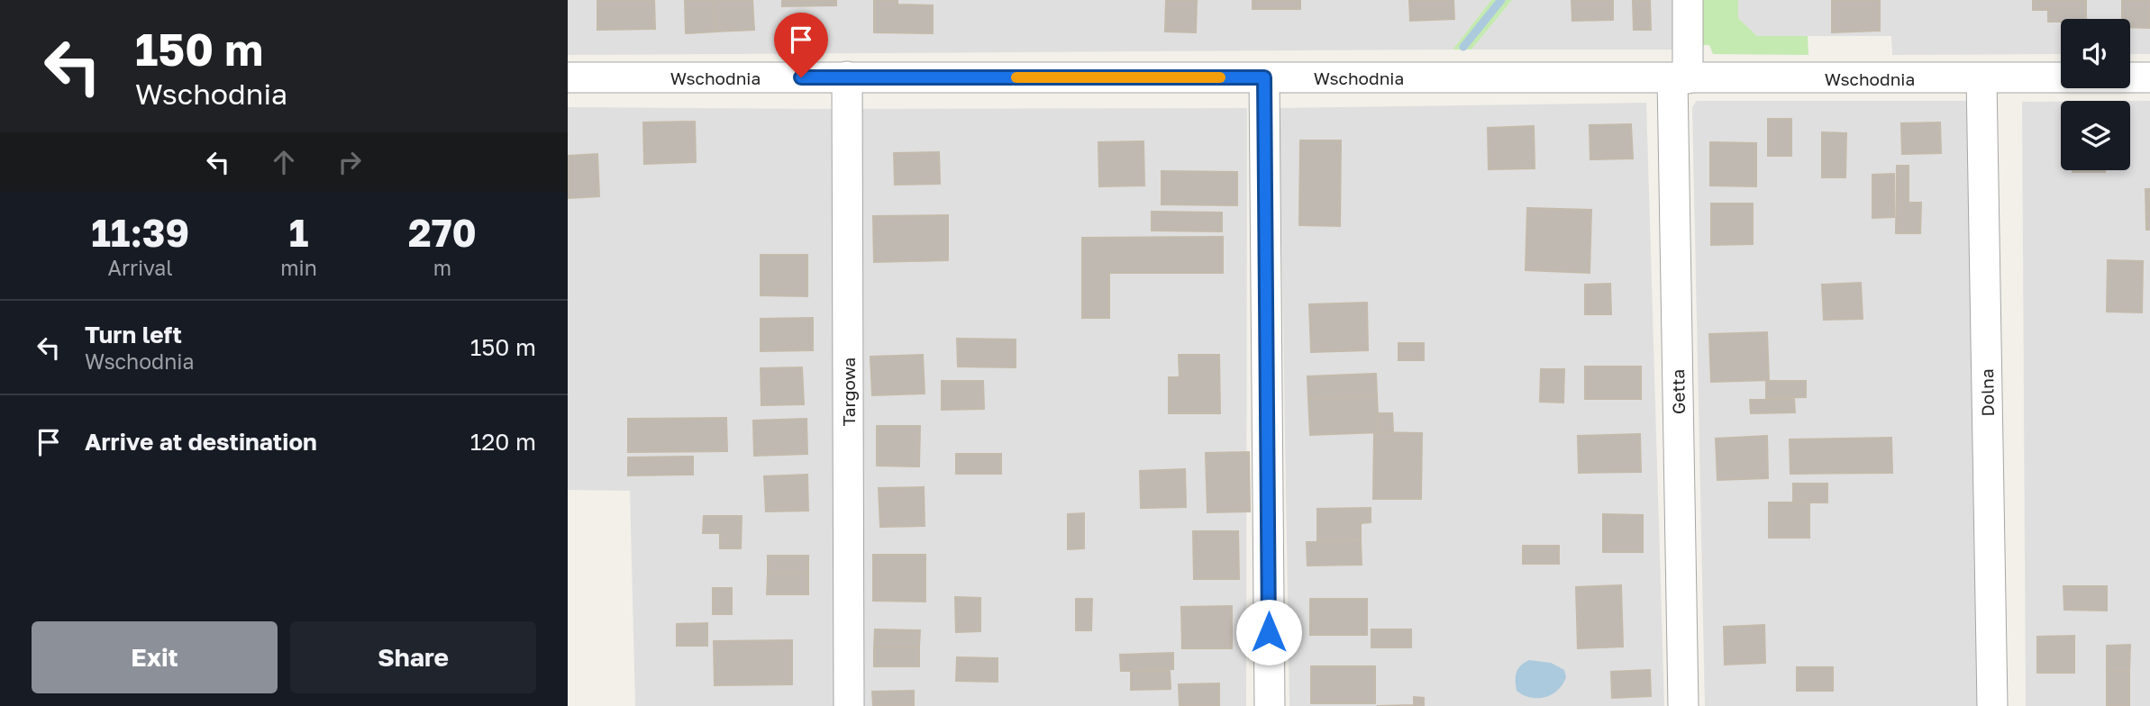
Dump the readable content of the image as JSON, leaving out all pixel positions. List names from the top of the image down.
{
  "streets": {
    "street": [
      "Wschodnia",
      "Targowa",
      "Getta",
      "Dolna"
    ]
  },
  "crossings": [
    ["Wschodnia", "Targowa"],
    ["Wschodnia", "Getta"],
    ["Wschodnia", "Dolna"]
  ],
  "page": {
    "turn": ["150 m", "Wschodnia"],
    "eta": [
      "11:39",
      "Arrival",
      "1",
      "min",
      "270",
      "m"
    ],
    "list": [
      {
        "name": "Turn left",
        "note": "Wschodnia",
        "value": "150 m"
      },
      {
        "name": "Arrive at destination",
        "value": "120 m"
      }
    ],
    "buttons": ["Exit", "Share"]
  }
}
